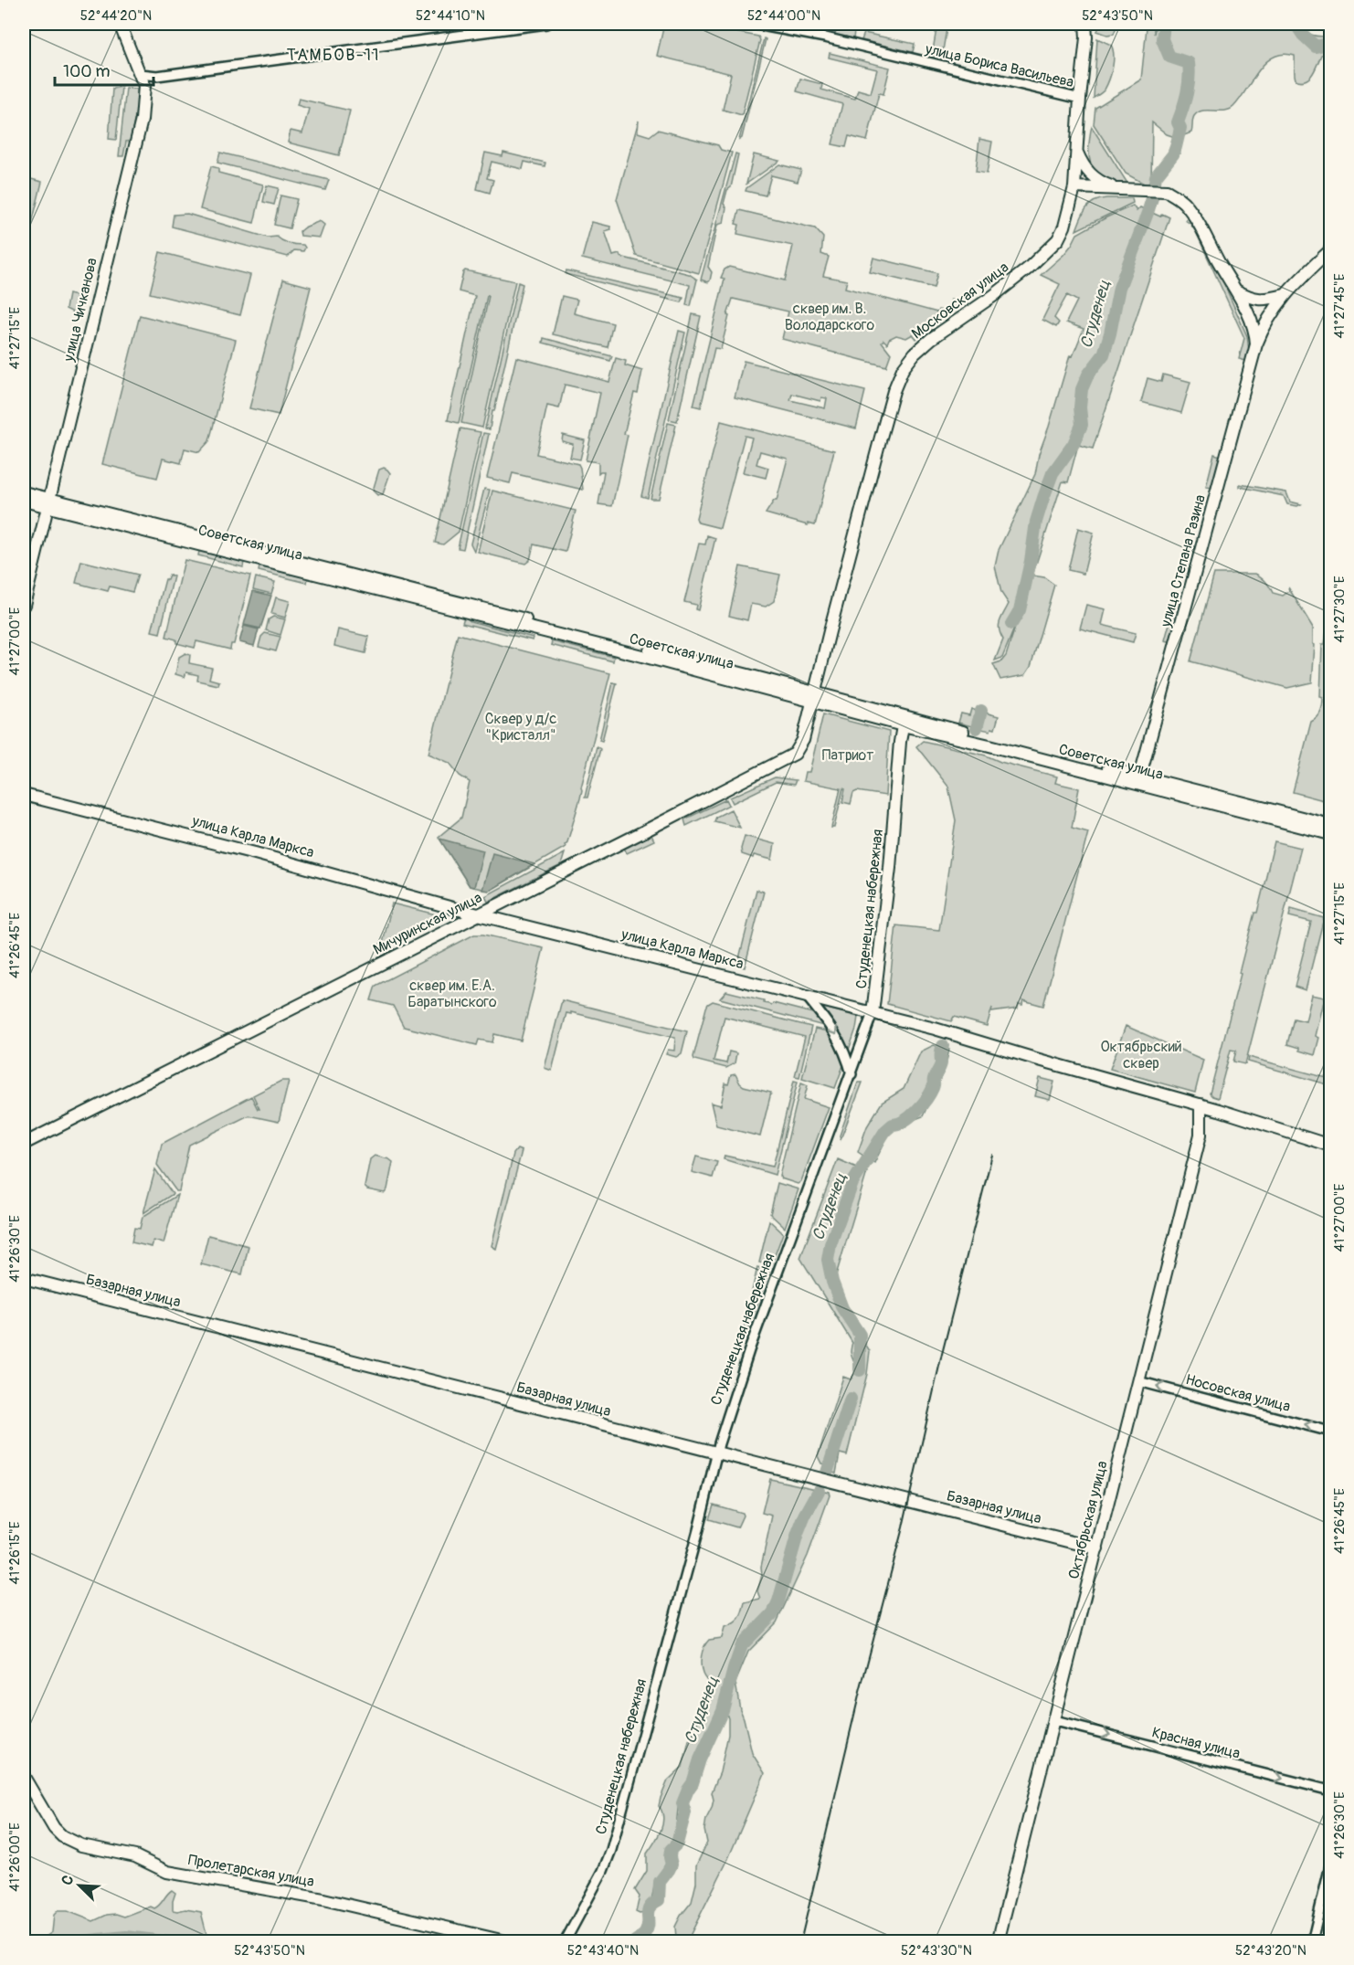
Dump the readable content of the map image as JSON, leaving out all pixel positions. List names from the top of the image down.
{
  "streets": {
    "main road": [
      "Московская улица",
      "улица Чичканова",
      "Советская улица",
      "улица Степана Разина",
      "улица Карла Маркса",
      "Студенецкая набережная",
      "Мичуринская улица",
      "Базарная улица",
      "Октябрьская улица",
      "Пролетарская улица"
    ],
    "street": ["улица Бориса Васильева", "Носовская улица", "Красная улица"]
  },
  "crossings": [
    ["улица Бориса Васильева", "Московская улица"],
    ["Московская улица", "Советская улица"],
    ["Московская улица", "Мичуринская улица"],
    ["улица Чичканова", "Советская улица"],
    ["Советская улица", "улица Степана Разина"],
    ["Советская улица", "Студенецкая набережная"],
    ["Советская улица", "Мичуринская улица"],
    ["улица Карла Маркса", "Студенецкая набережная"],
    ["улица Карла Маркса", "Мичуринская улица"],
    ["улица Карла Маркса", "Октябрьская улица"],
    ["Студенецкая набережная", "Базарная улица"],
    ["Базарная улица", "Октябрьская улица"],
    ["Носовская улица", "Октябрьская улица"],
    ["Октябрьская улица", "Красная улица"]
  ],
  "one_way": ["Носовская улица", "Красная улица"],
  "districts": ["ТАМБОВ-11"],
  "water": ["Студенец"],
  "parks": [
    "cквер им. В. Володарского",
    "Сквер у д/с \"Кристалл\"",
    "Патриот",
    "сквер им. Е.А. Баратынского",
    "Октябрьский сквер"
  ],
  "scale_bar": "100 m",
  "north": "top left",
  "coordinates": [
    "52°44'20\"N",
    "52°44'10\"N",
    "52°44'00\"N",
    "52°43'50\"N",
    "41°27'45\"E",
    "41°27'15\"E",
    "41°27'30\"E",
    "41°27'00\"E",
    "41°26'45\"E",
    "41°26'30\"E",
    "41°26'15\"E",
    "41°26'00\"E",
    "52°43'40\"N",
    "52°43'30\"N",
    "52°43'20\"N"
  ]
}
